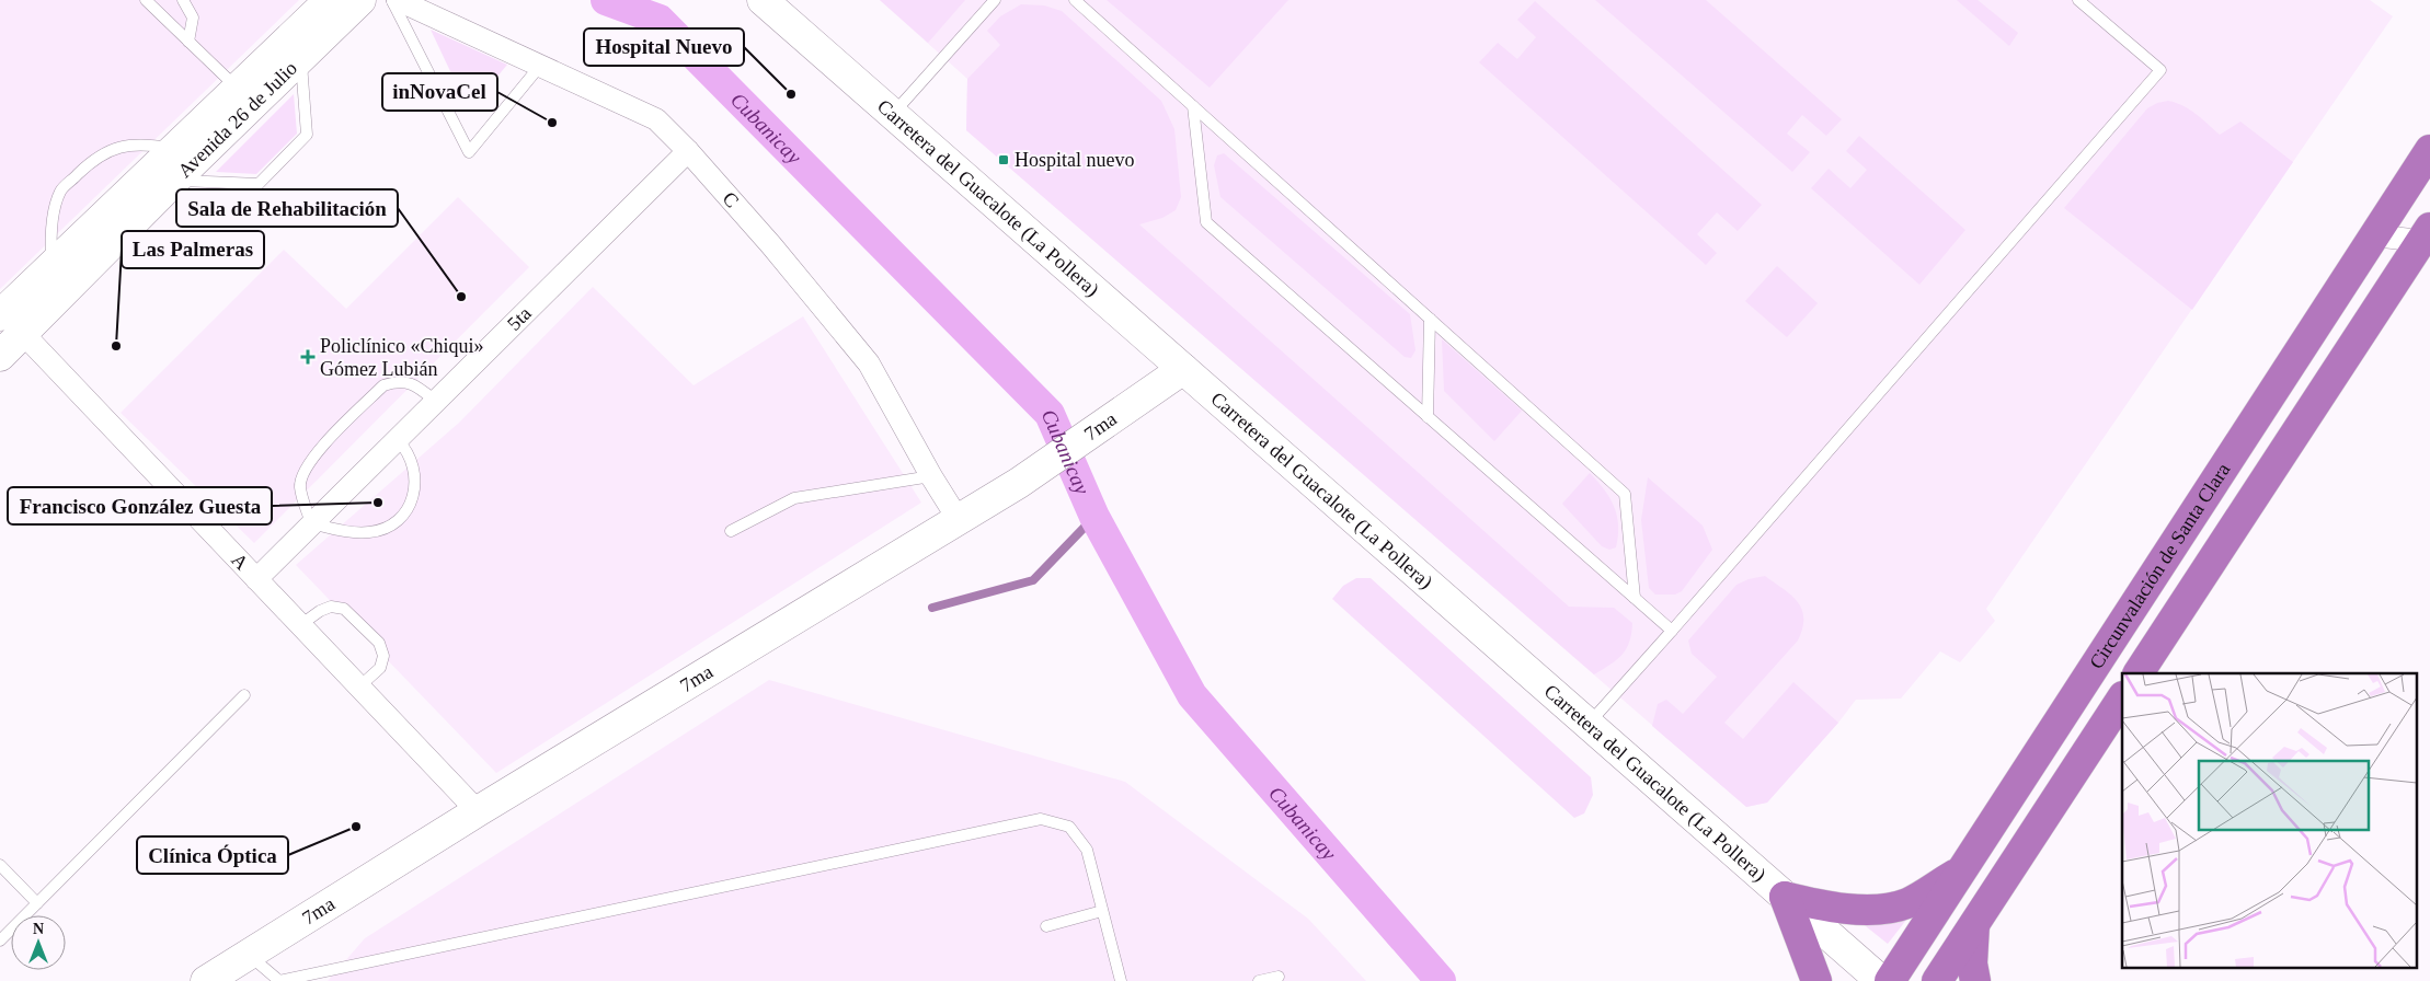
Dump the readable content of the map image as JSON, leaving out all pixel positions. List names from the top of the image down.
{
  "streets": {
    "highway": ["Circunvalación de Santa Clara"],
    "main road": ["Avenida 26 de Julio", "Carretera del Guacalote (La Pollera)", "7ma"],
    "street": ["C", "5ta", "A"]
  },
  "crossings": [
    ["Avenida 26 de Julio", "A"],
    ["Carretera del Guacalote (La Pollera)", "7ma"],
    ["C", "5ta"],
    ["C", "7ma"],
    ["5ta", "A"],
    ["7ma", "A"]
  ],
  "water": ["Cubanicay"],
  "places": {
    "other": [
      "Hospital Nuevo",
      "inNovaCel",
      "Sala de Rehabilitación",
      "Las Palmeras",
      "Francisco González Guesta",
      "Clínica Óptica"
    ],
    "transit": ["Hospital nuevo"],
    "health": ["Policlínico «Chiqui» Gómez Lubián"]
  },
  "north": "top"
}
